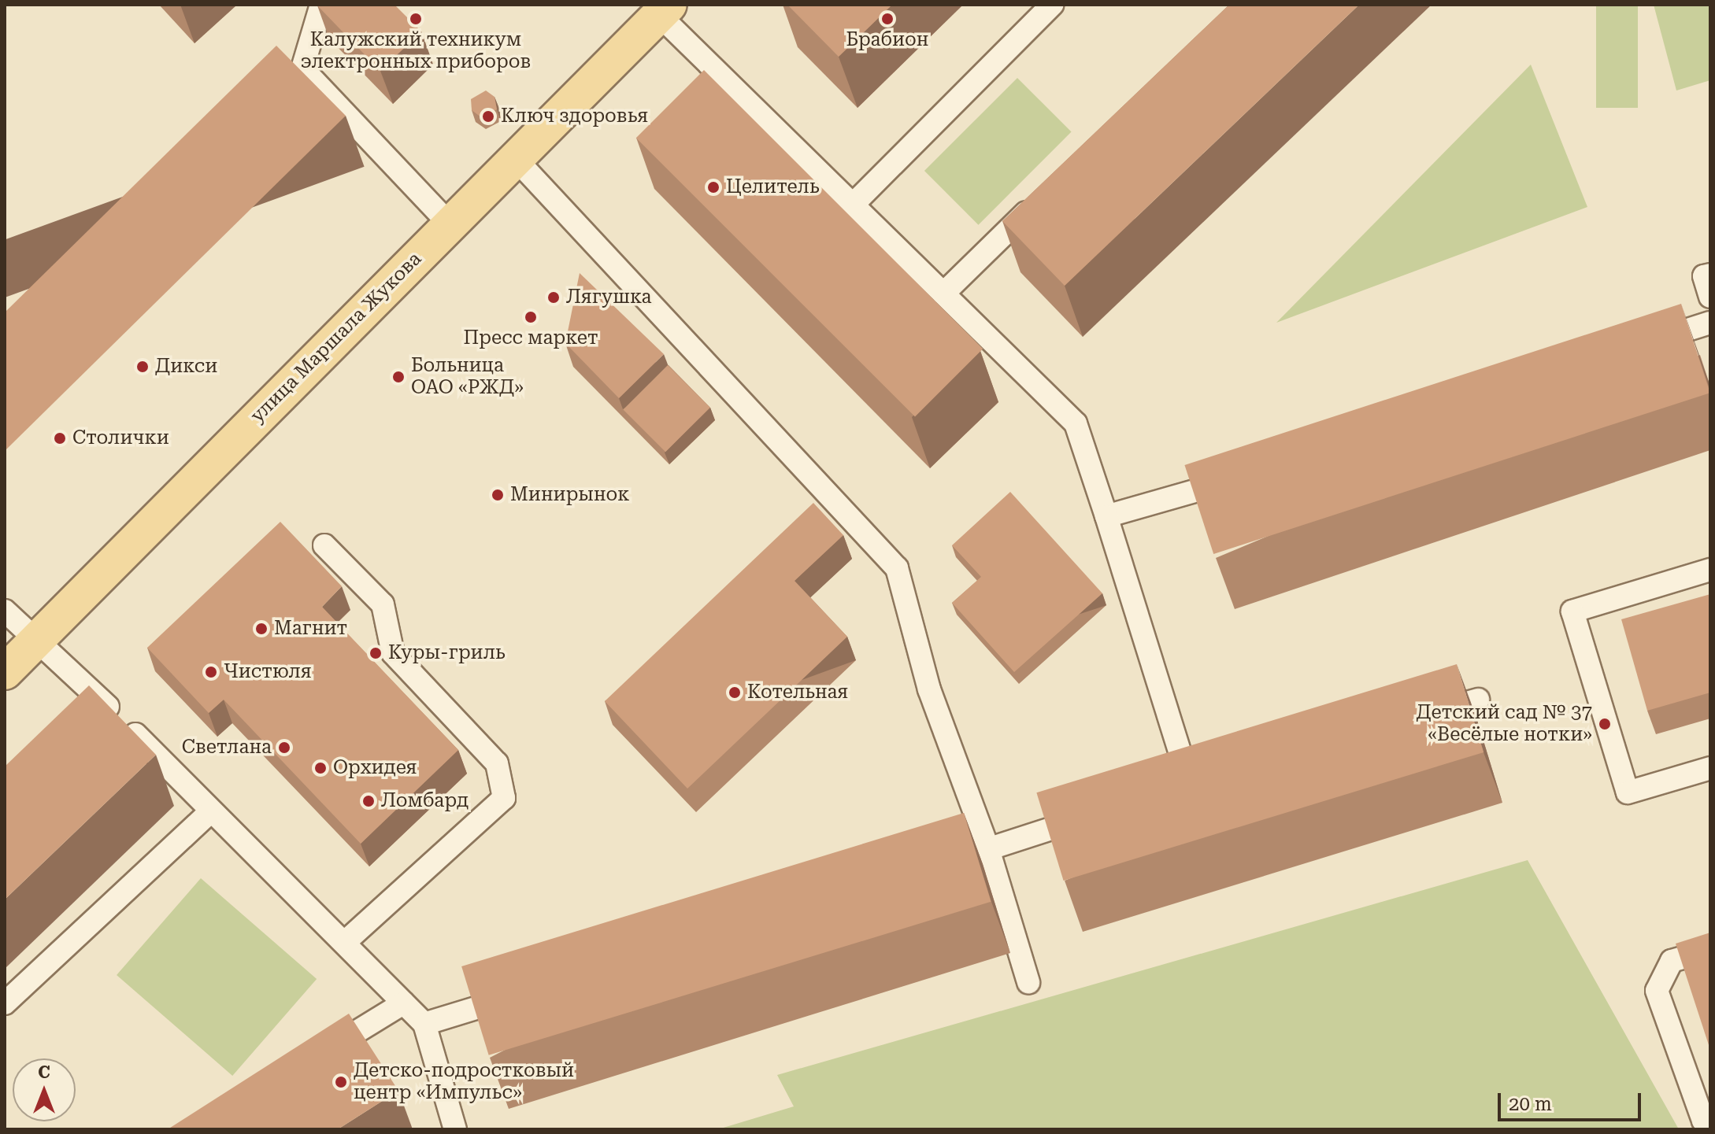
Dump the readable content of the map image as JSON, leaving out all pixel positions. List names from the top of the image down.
{
  "streets": {
    "main road": ["улица Маршала Жукова"]
  },
  "places": [
    "Калужский техникум электронных приборов",
    "Брабион",
    "Ключ здоровья",
    "Целитель",
    "Лягушка",
    "Пресс маркет",
    "Дикси",
    "Больница ОАО «РЖД»",
    "Столички",
    "Минирынок",
    "Магнит",
    "Куры-гриль",
    "Чистюля",
    "Котельная",
    "Детский сад № 37 «Весёлые нотки»",
    "Светлана",
    "Орхидея",
    "Ломбард",
    "Детско-подростковый центр «Импульс»"
  ],
  "scale_bar": "20 m",
  "north": "top"
}
